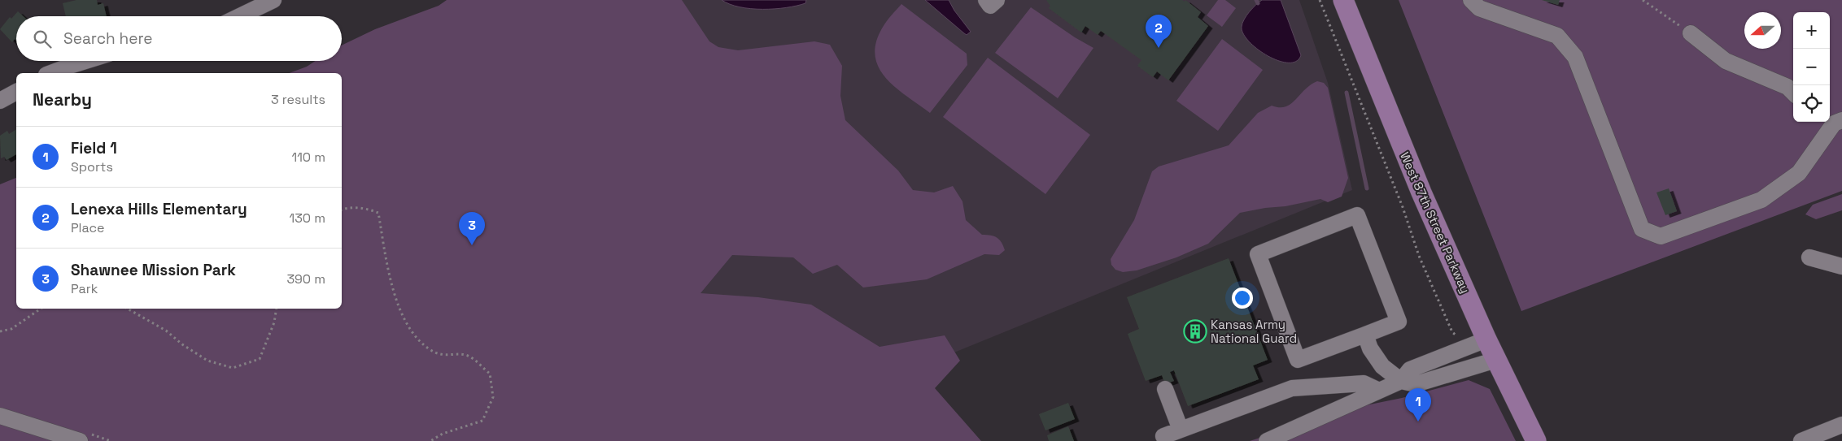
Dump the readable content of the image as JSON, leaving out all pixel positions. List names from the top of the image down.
{
  "streets": {
    "main road": ["West 87th Street Parkway"]
  },
  "places": {
    "building": ["Kansas Army National Guard"]
  },
  "north": "left",
  "page": {
    "map_buttons": ["+", "−"],
    "pins": ["2", "3", "1"],
    "search": "Search here",
    "heading": ["Nearby", "3 results"],
    "list": [
      {
        "mark": "1",
        "name": "Field 1",
        "note": "Sports",
        "value": "110 m"
      },
      {
        "mark": "2",
        "name": "Lenexa Hills Elementary",
        "note": "Place",
        "value": "130 m"
      },
      {
        "mark": "3",
        "name": "Shawnee Mission Park",
        "note": "Park",
        "value": "390 m"
      }
    ]
  }
}
